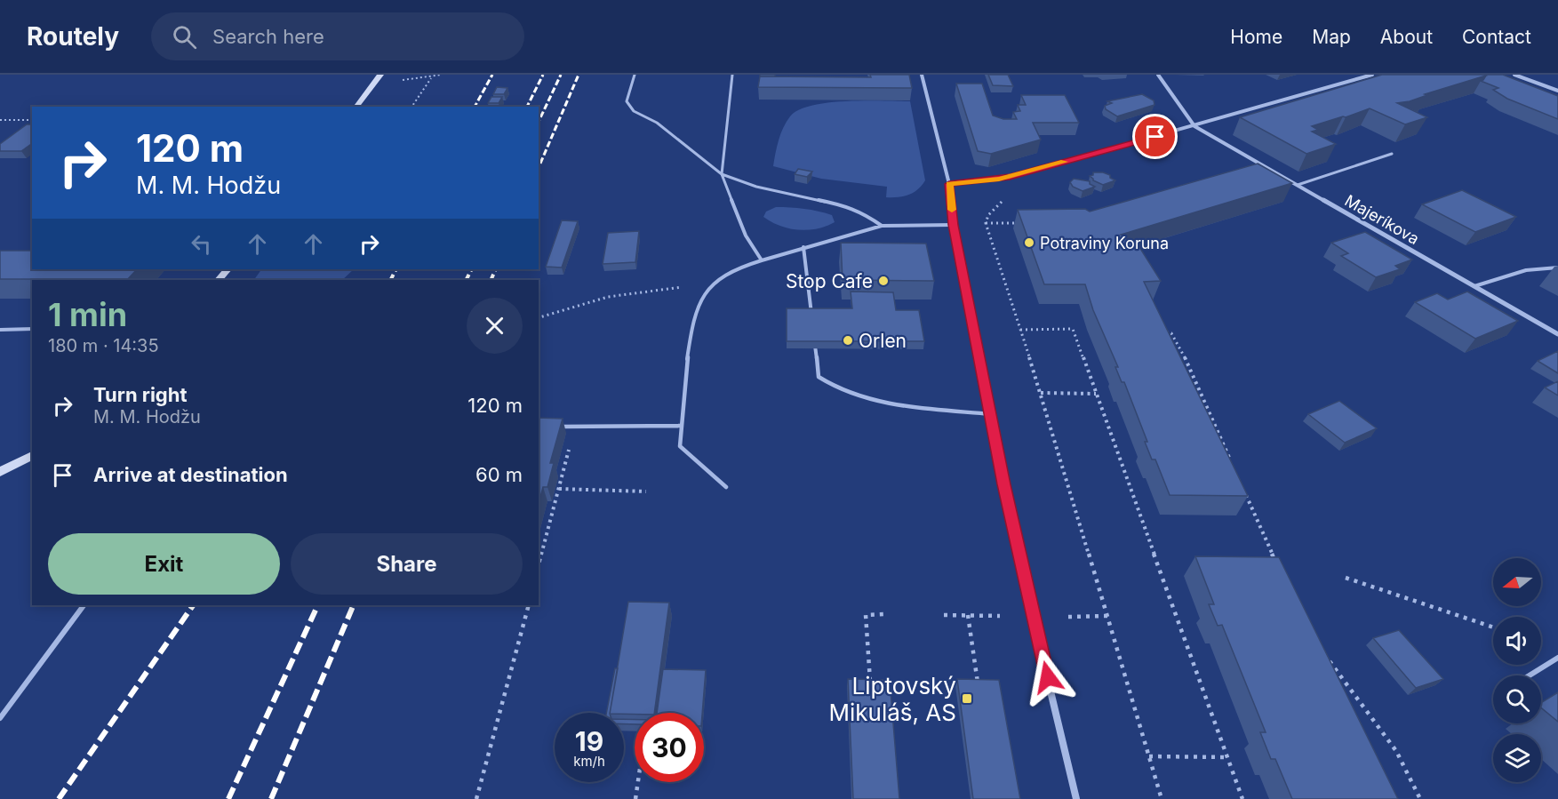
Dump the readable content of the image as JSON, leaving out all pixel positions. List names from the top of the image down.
{
  "streets": {
    "street": ["Majeríkova"]
  },
  "places": {
    "other": ["Potraviny Koruna", "Stop Cafe", "Orlen"],
    "transit": ["Liptovský Mikuláš, AS"]
  },
  "north": "left",
  "page": {
    "header": "Routely",
    "search": "Search here",
    "nav": [
      "Home",
      "Map",
      "About",
      "Contact"
    ],
    "turn": ["120 m", "M. M. Hodžu"],
    "heading": ["1 min", "180 m · 14:35"],
    "list": [
      {
        "name": "Turn right",
        "note": "M. M. Hodžu",
        "value": "120 m"
      },
      {
        "name": "Arrive at destination",
        "value": "60 m"
      }
    ],
    "buttons": ["Exit", "Share"],
    "speed": "19 km/h",
    "limit": "30"
  }
}
